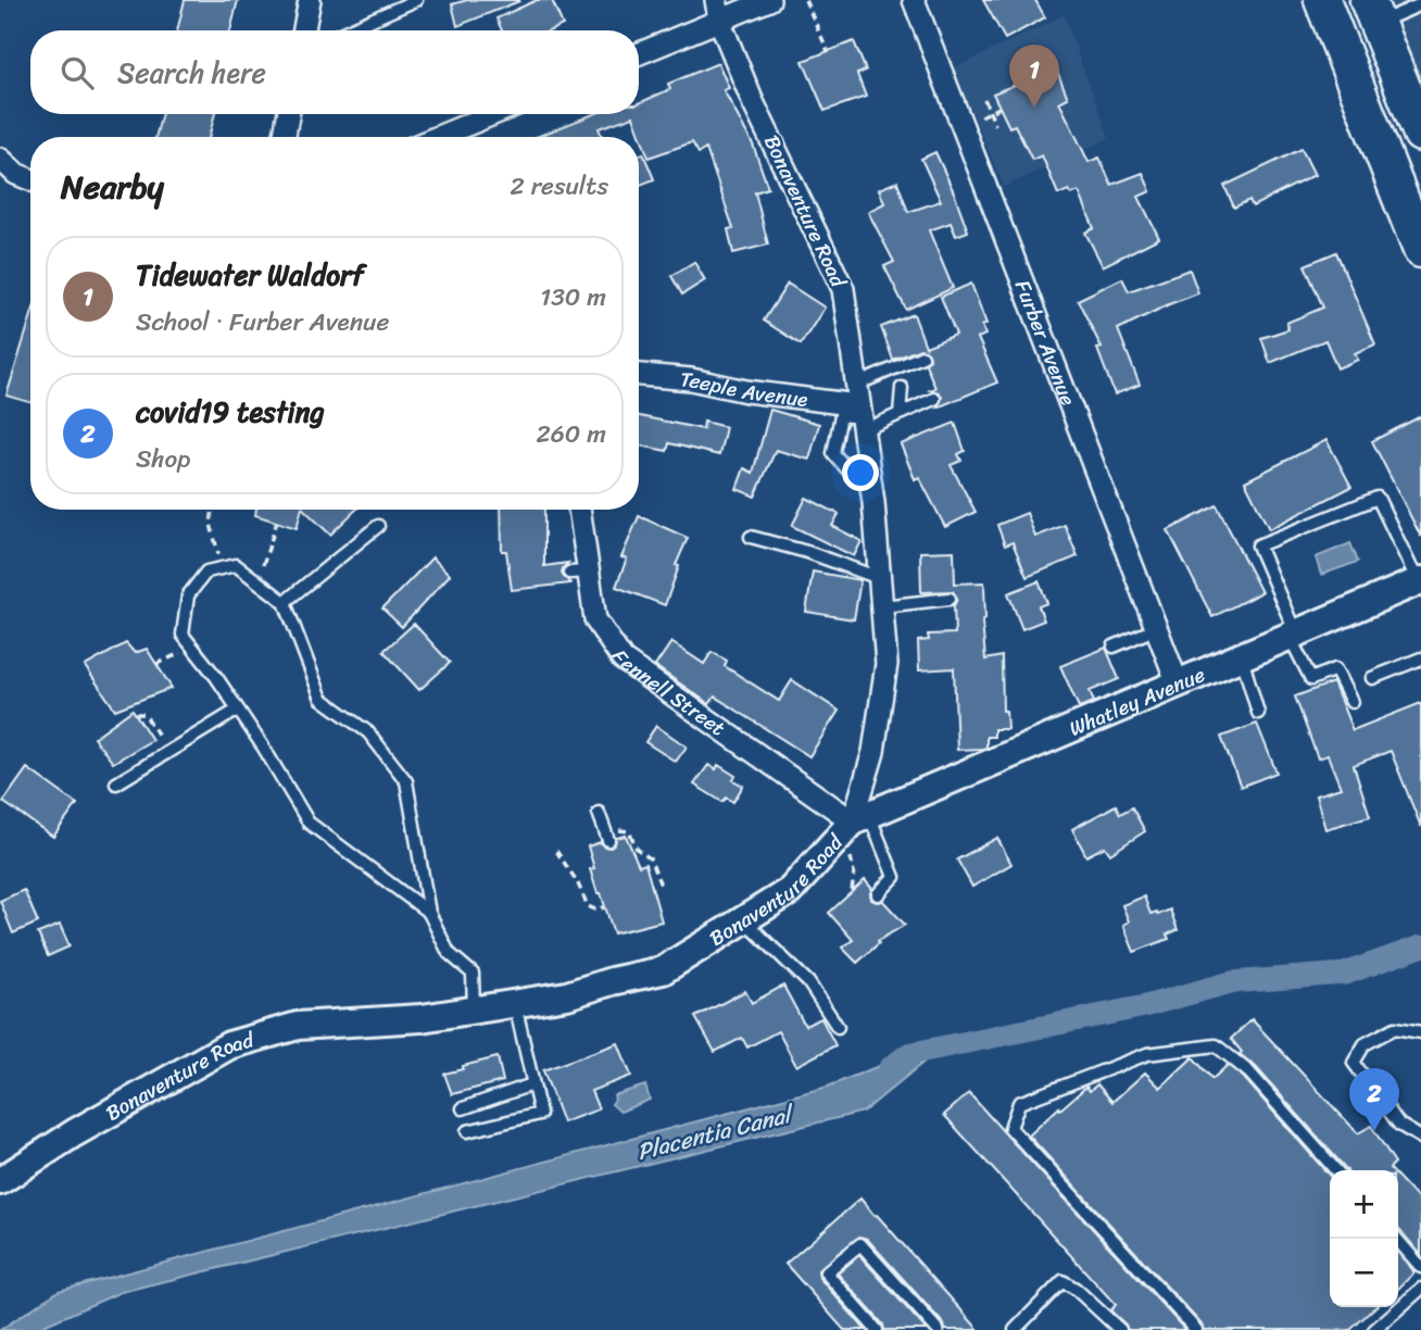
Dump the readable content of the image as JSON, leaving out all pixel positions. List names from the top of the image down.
{
  "streets": {
    "street": [
      "Bonaventure Road",
      "Furber Avenue",
      "Teeple Avenue",
      "Fennell Street",
      "Whatley Avenue"
    ]
  },
  "crossings": [
    ["Bonaventure Road", "Teeple Avenue"],
    ["Bonaventure Road", "Fennell Street"],
    ["Bonaventure Road", "Whatley Avenue"],
    ["Furber Avenue", "Whatley Avenue"],
    ["Fennell Street", "Whatley Avenue"]
  ],
  "water": ["Placentia Canal"],
  "page": {
    "search": "Search here",
    "pins": ["1", "2"],
    "heading": ["Nearby", "2 results"],
    "list": [
      {
        "mark": "1",
        "name": "Tidewater Waldorf",
        "note": "School · Furber Avenue",
        "value": "130 m"
      },
      {
        "mark": "2",
        "name": "covid19 testing",
        "note": "Shop",
        "value": "260 m"
      }
    ],
    "map_buttons": ["+", "−"]
  }
}
